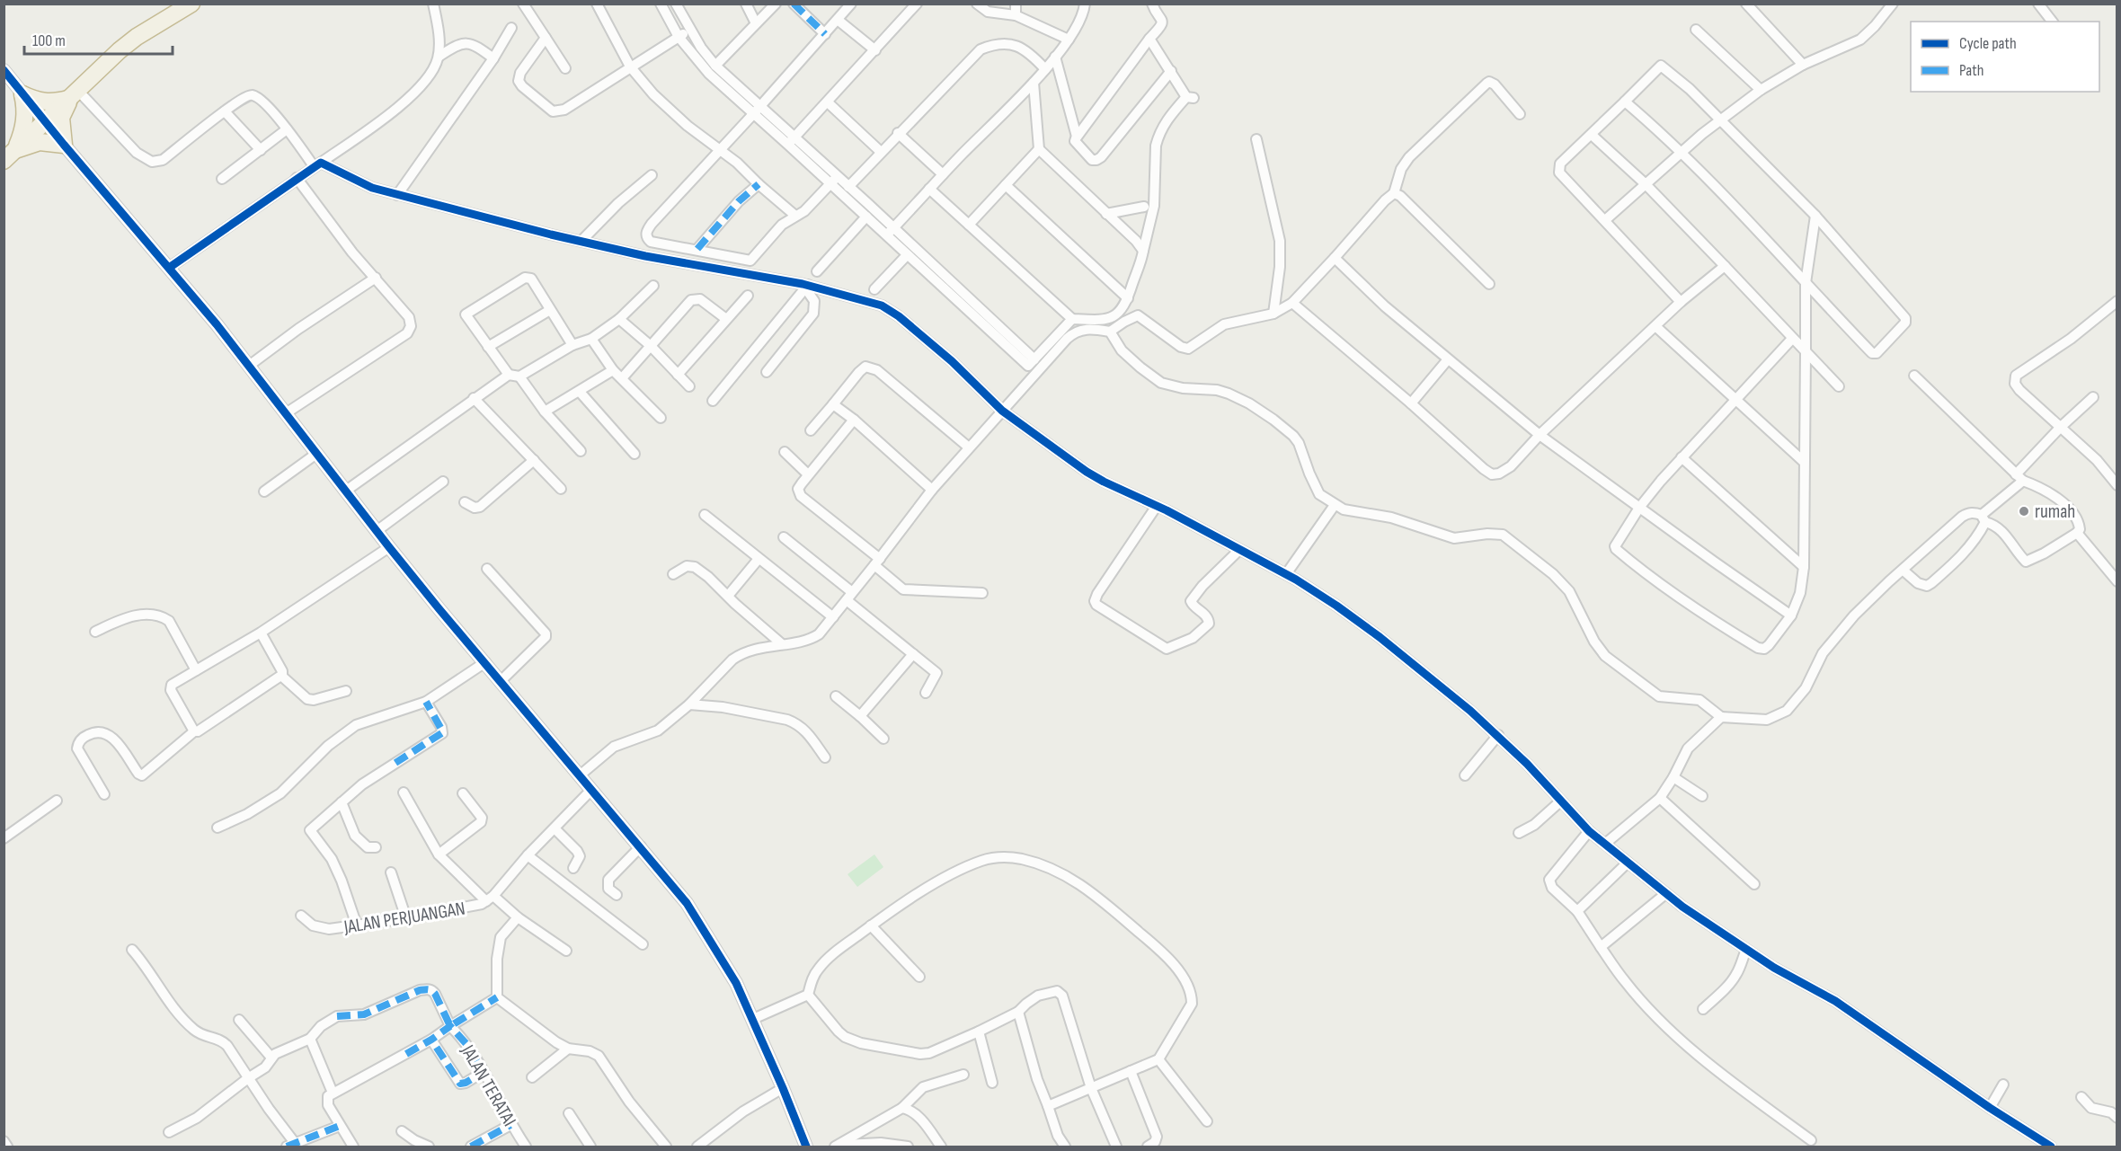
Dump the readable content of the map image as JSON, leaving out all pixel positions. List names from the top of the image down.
{
  "streets": {
    "street": ["JALAN PERJUANGAN", "JALAN TERATAI"]
  },
  "places": ["rumah"],
  "legend": ["Cycle path", "Path"],
  "scale_bar": "100 m"
}
